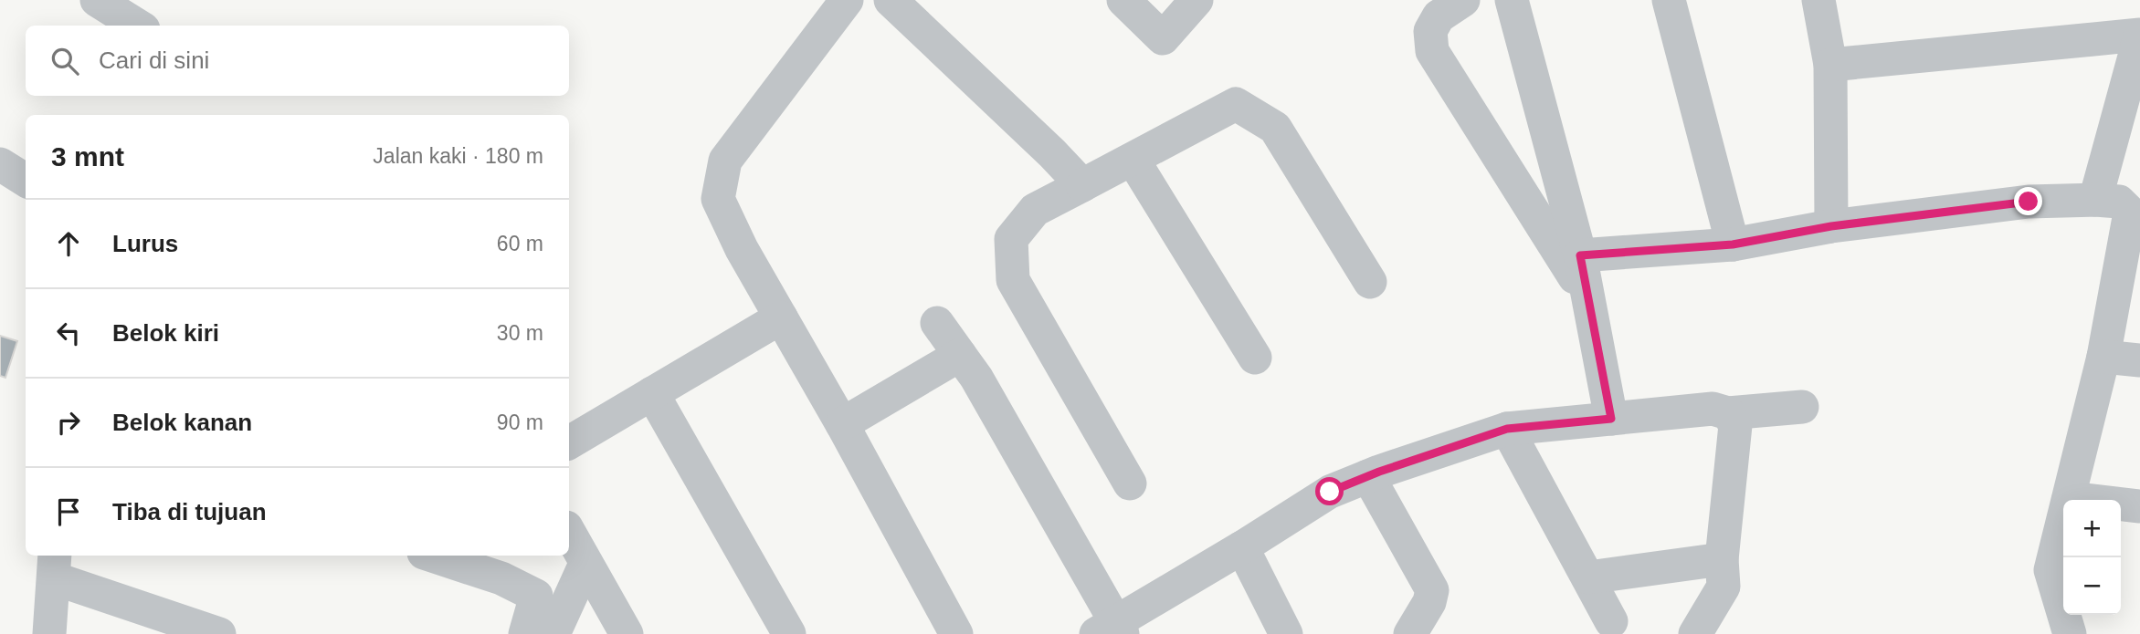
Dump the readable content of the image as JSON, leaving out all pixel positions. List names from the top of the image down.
{
  "page": {
    "search": "Cari di sini",
    "heading": ["3 mnt", "Jalan kaki · 180 m"],
    "list": [
      ["Lurus", "60 m"],
      ["Belok kiri", "30 m"],
      ["Belok kanan", "90 m"],
      "Tiba di tujuan"
    ],
    "map_buttons": ["+", "−"]
  }
}
